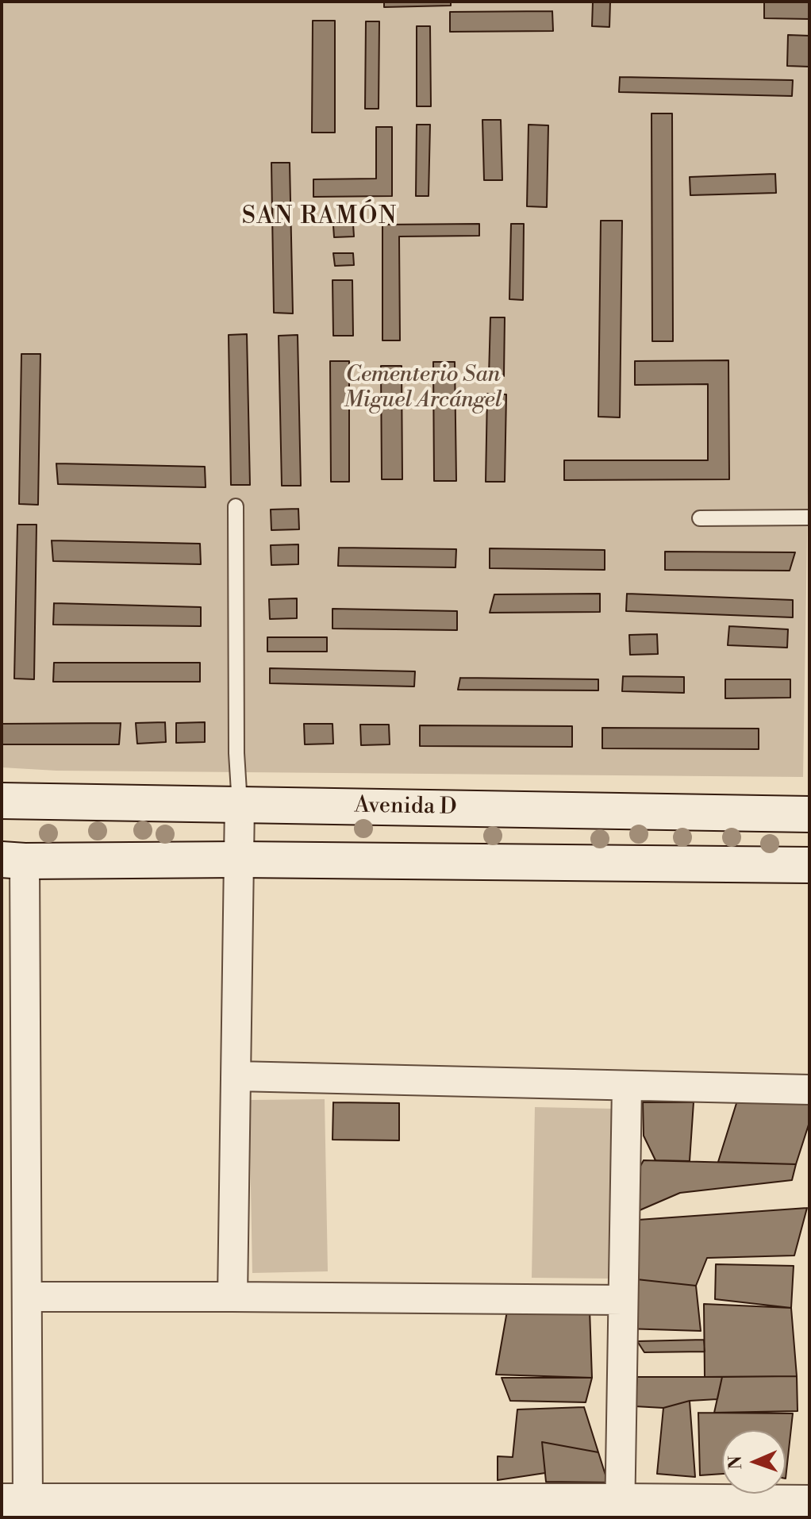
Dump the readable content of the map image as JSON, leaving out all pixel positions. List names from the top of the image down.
{
  "streets": {
    "main road": ["Avenida D"]
  },
  "districts": ["SAN RAMÓN"],
  "parks": ["Cementerio San Miguel Arcángel"],
  "north": "left"
}
